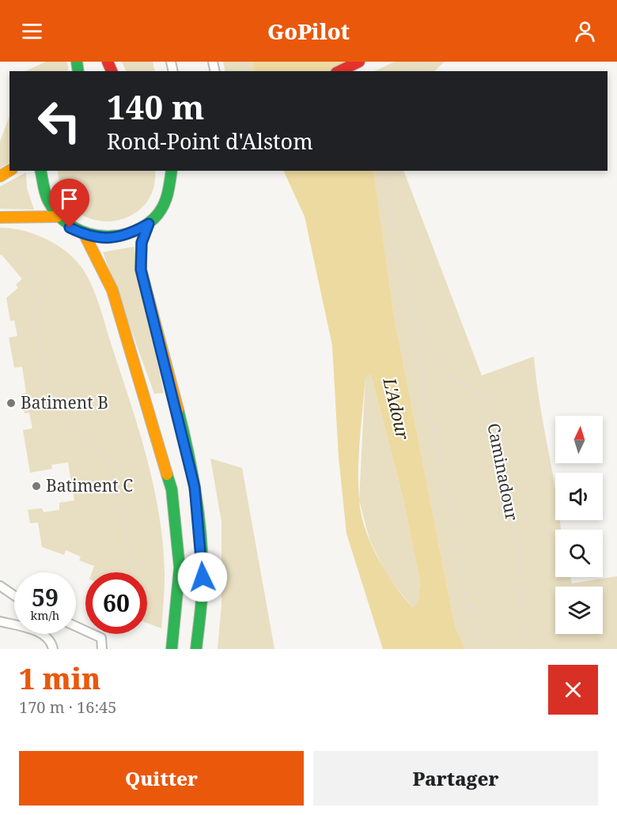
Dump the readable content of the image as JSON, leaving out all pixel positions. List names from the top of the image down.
{
  "streets": {
    "path": ["Caminadour"]
  },
  "water": ["L'Adour"],
  "places": ["Batiment B", "Batiment C"],
  "north": "top",
  "page": {
    "header": "GoPilot",
    "turn": ["140 m", "Rond-Point d'Alstom"],
    "speed": "59 km/h",
    "limit": "60",
    "heading": ["1 min", "170 m · 16:45"],
    "buttons": ["Quitter", "Partager"]
  }
}
